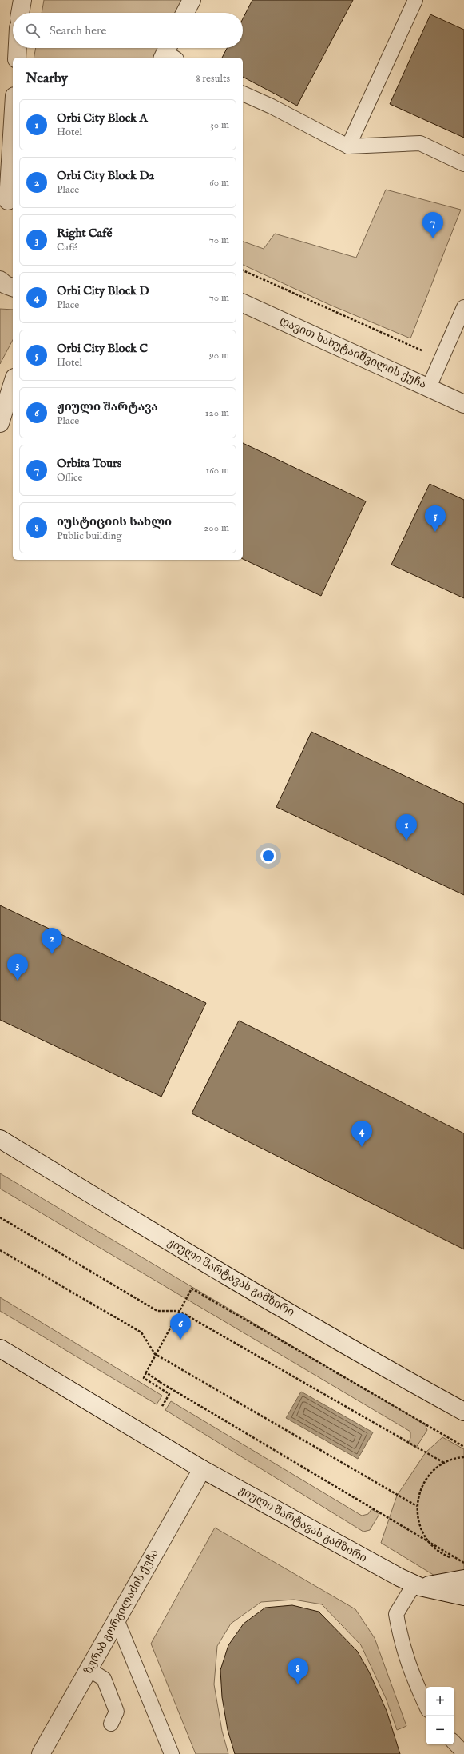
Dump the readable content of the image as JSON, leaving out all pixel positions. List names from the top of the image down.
{
  "streets": {
    "main road": ["დავით ხახუტაიშვილის ქუჩა", "ჟიული შარტავას გამზირი", "ზურაბ გორგილაძის ქუჩა"]
  },
  "crossings": [
    ["ჟიული შარტავას გამზირი", "ზურაბ გორგილაძის ქუჩა"]
  ],
  "page": {
    "search": "Search here",
    "heading": ["Nearby", "8 results"],
    "list": [
      {
        "mark": "1",
        "name": "Orbi City Block A",
        "note": "Hotel",
        "value": "30 m"
      },
      {
        "mark": "2",
        "name": "Orbi City Block D2",
        "note": "Place",
        "value": "60 m"
      },
      {
        "mark": "3",
        "name": "Right Café",
        "note": "Café",
        "value": "70 m"
      },
      {
        "mark": "4",
        "name": "Orbi City Block D",
        "note": "Place",
        "value": "70 m"
      },
      {
        "mark": "5",
        "name": "Orbi City Block C",
        "note": "Hotel",
        "value": "90 m"
      },
      {
        "mark": "6",
        "name": "ჟიული შარტავა",
        "note": "Place",
        "value": "120 m"
      },
      {
        "mark": "7",
        "name": "Orbita Tours",
        "note": "Office",
        "value": "160 m"
      },
      {
        "mark": "8",
        "name": "იუსტიციის სახლი",
        "note": "Public building",
        "value": "200 m"
      }
    ],
    "pins": [
      "7",
      "5",
      "1",
      "2",
      "3",
      "4",
      "6",
      "8"
    ],
    "map_buttons": ["+", "−"]
  }
}
